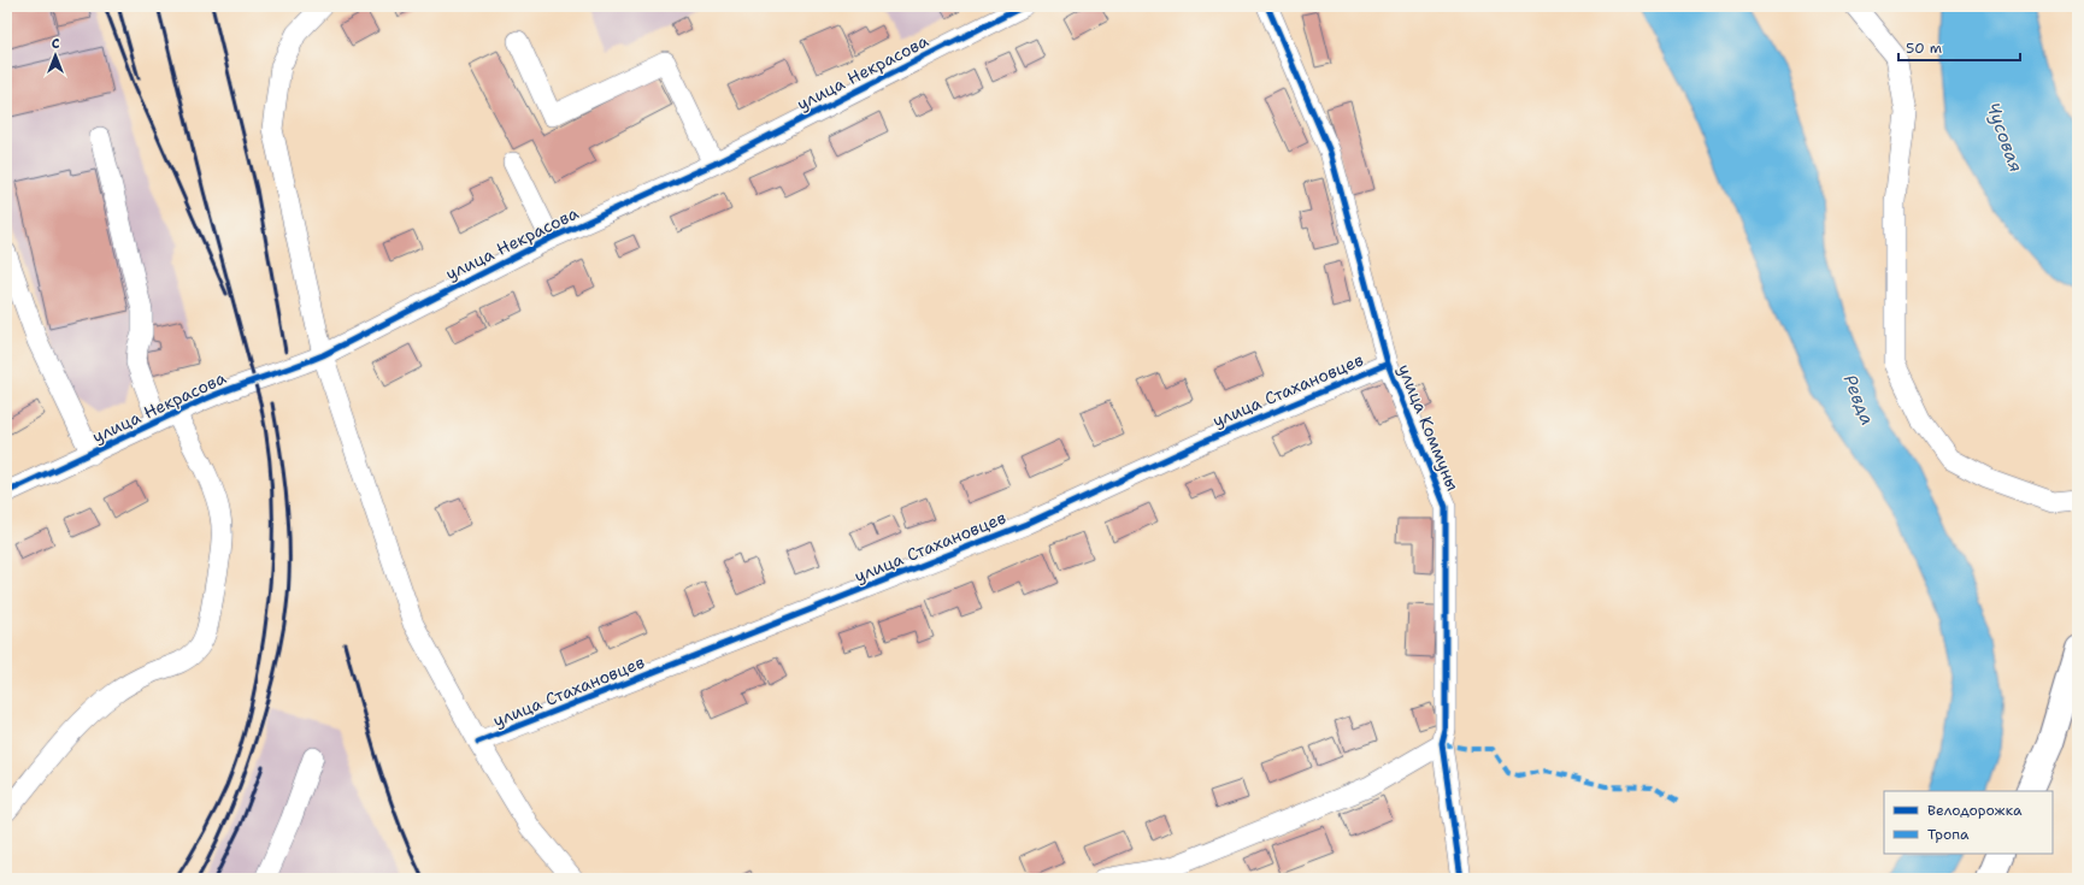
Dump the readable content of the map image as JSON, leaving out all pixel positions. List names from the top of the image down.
{
  "streets": {
    "street": ["улица Некрасова", "улица Стахановцев", "улица Коммуны"]
  },
  "crossings": [
    ["улица Стахановцев", "улица Коммуны"]
  ],
  "water": ["Чусовая", "Ревда"],
  "legend": ["Велодорожка", "Тропа"],
  "scale_bar": "50 m",
  "north": "top"
}
